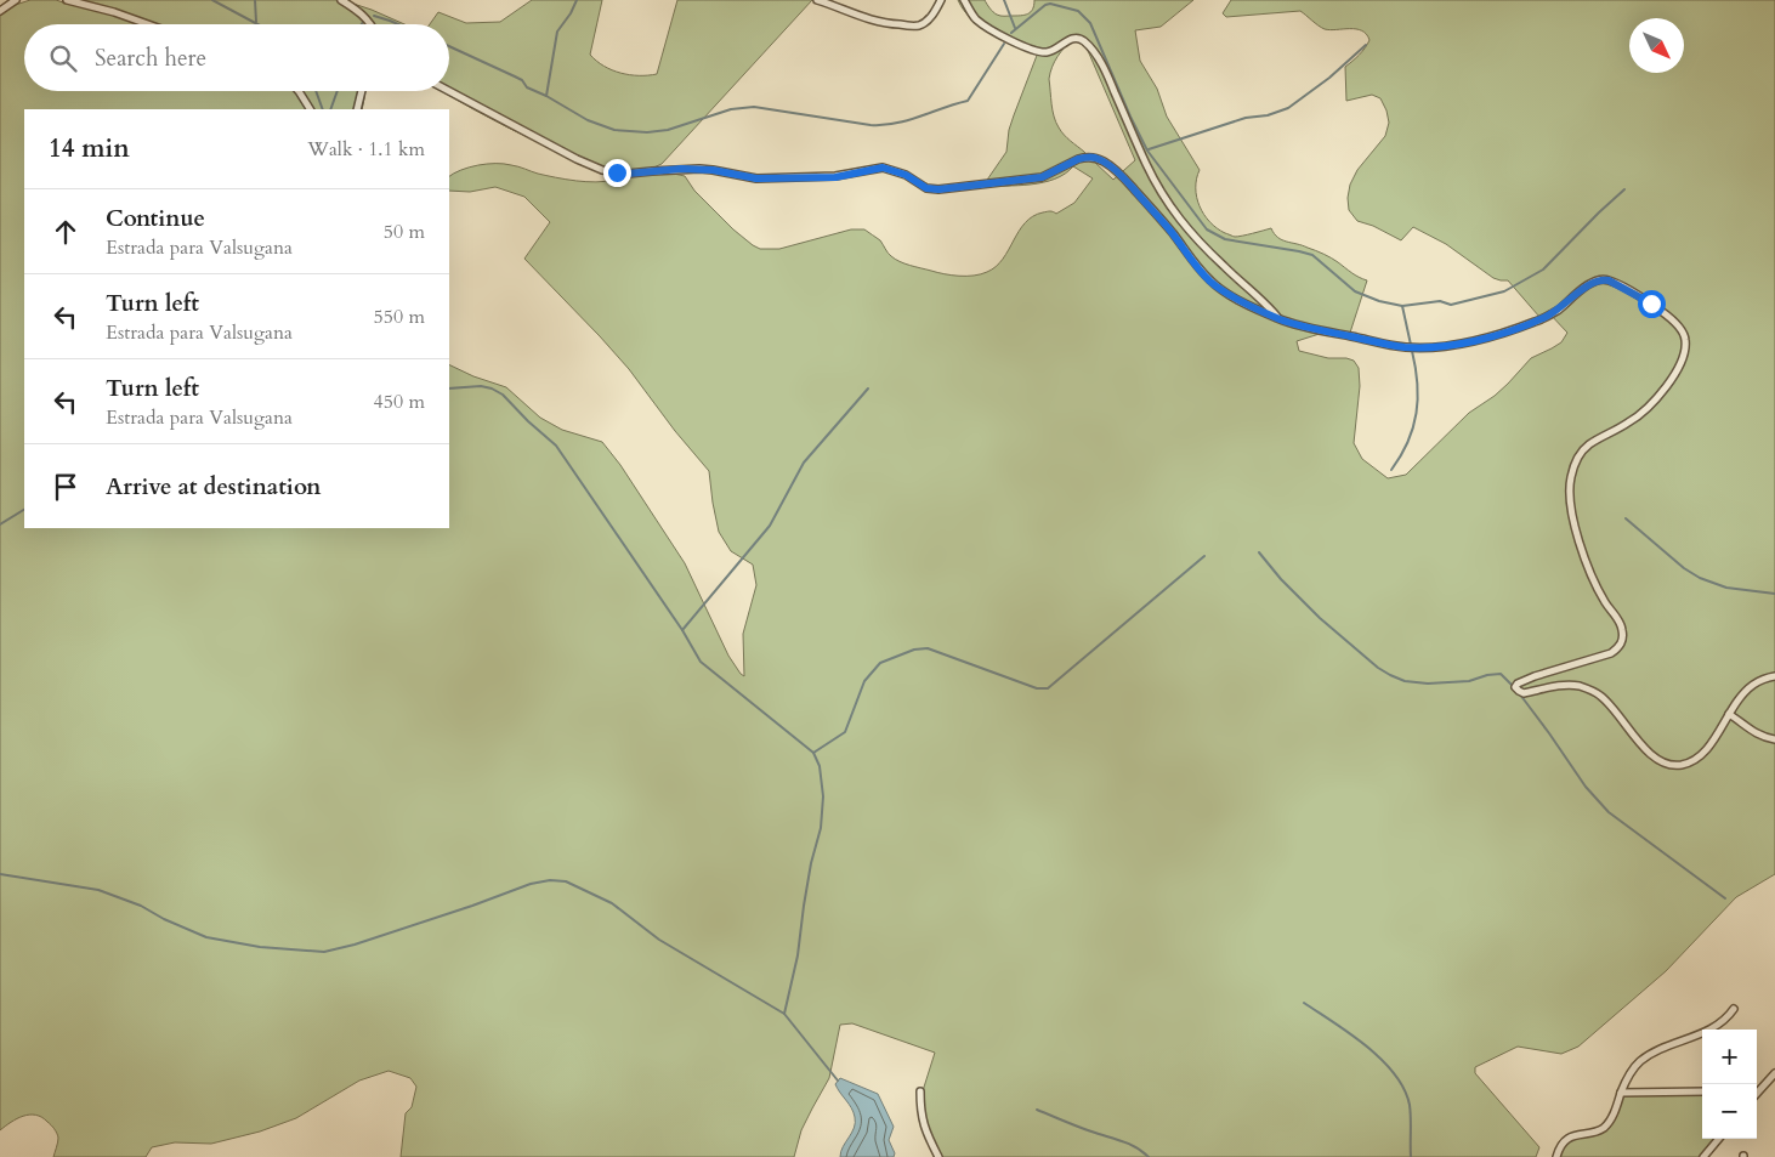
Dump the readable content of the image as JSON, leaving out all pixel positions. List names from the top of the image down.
{
  "north": "bottom right",
  "page": {
    "search": "Search here",
    "heading": ["14 min", "Walk · 1.1 km"],
    "list": [
      ["Continue", "Estrada para Valsugana", "50 m"],
      ["Turn left", "Estrada para Valsugana", "550 m"],
      ["Turn left", "Estrada para Valsugana", "450 m"],
      "Arrive at destination"
    ],
    "map_buttons": ["+", "−"]
  }
}
